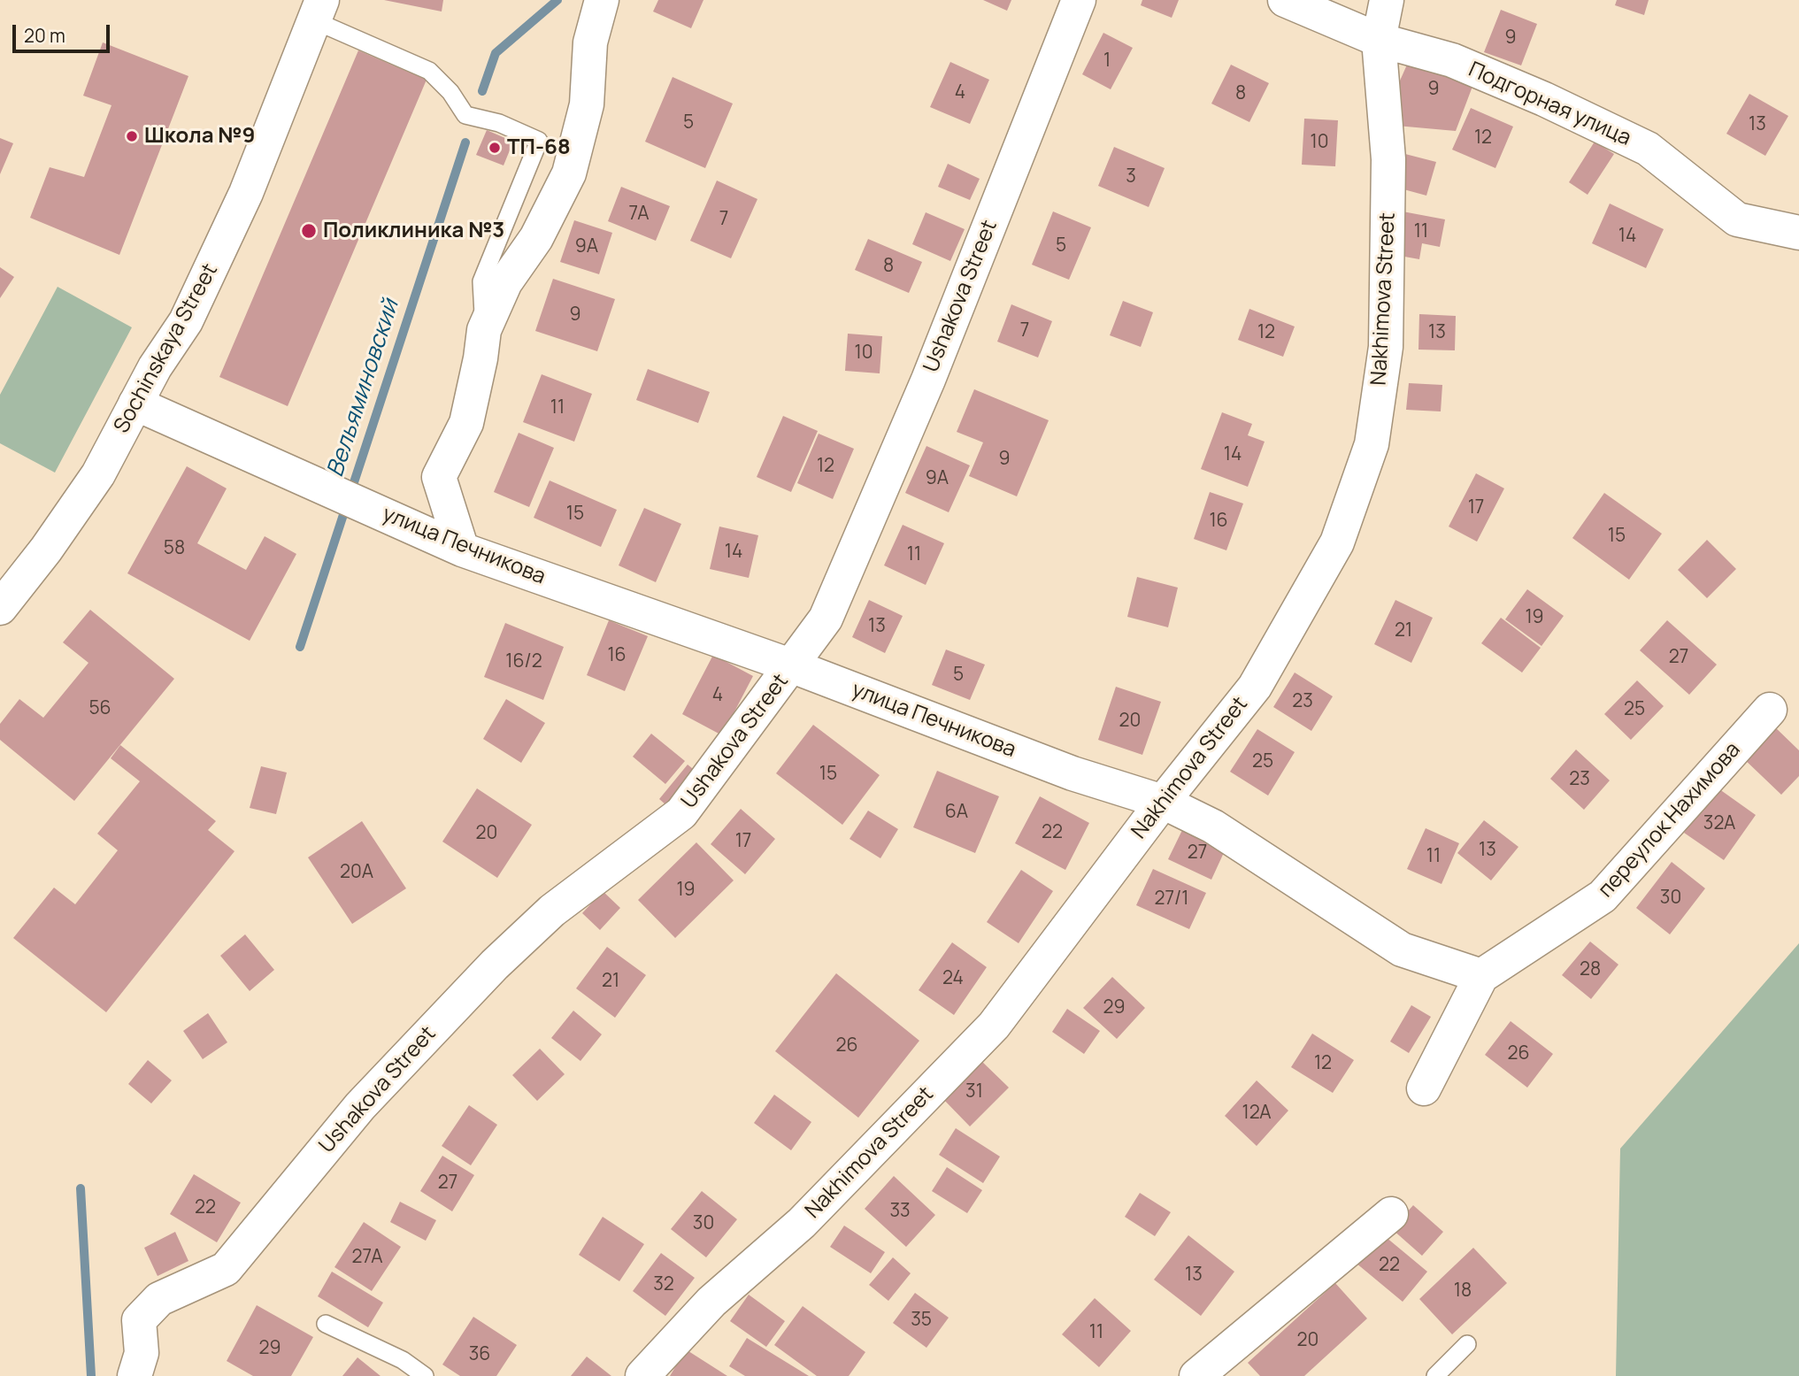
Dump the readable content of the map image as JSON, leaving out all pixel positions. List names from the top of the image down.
{
  "streets": {
    "main road": [
      "Подгорная улица",
      "Ushakova Street",
      "Nakhimova Street",
      "Sochinskaya Street",
      "улица Печникова",
      "переулок Нахимова"
    ]
  },
  "crossings": [
    ["Подгорная улица", "Nakhimova Street"],
    ["Ushakova Street", "улица Печникова"],
    ["Nakhimova Street", "улица Печникова"],
    ["Sochinskaya Street", "улица Печникова"],
    ["улица Печникова", "переулок Нахимова"]
  ],
  "water": ["Вельяминовский"],
  "places": ["Школа №9", "ТП-68", "Поликлиника №3"],
  "house_numbers": [
    "9",
    "1",
    "9",
    "4",
    "8",
    "5",
    "13",
    "12",
    "10",
    "3",
    "7А",
    "7",
    "11",
    "14",
    "5",
    "9А",
    "8",
    "9",
    "7",
    "12",
    "13",
    "10",
    "11",
    "14",
    "9",
    "12",
    "9А",
    "17",
    "15",
    "16",
    "15",
    "58",
    "14",
    "11",
    "19",
    "13",
    "21",
    "16",
    "27",
    "16/2",
    "5",
    "4",
    "23",
    "56",
    "25",
    "20",
    "25",
    "15",
    "23",
    "6А",
    "32А",
    "22",
    "20",
    "17",
    "13",
    "27",
    "11",
    "20А",
    "19",
    "30",
    "27/1",
    "28",
    "24",
    "21",
    "29",
    "26",
    "26",
    "12",
    "31",
    "12А",
    "27",
    "22",
    "33",
    "30",
    "27А",
    "22",
    "13",
    "32",
    "18",
    "35",
    "11",
    "20",
    "29",
    "36"
  ],
  "scale_bar": "20 m"
}
